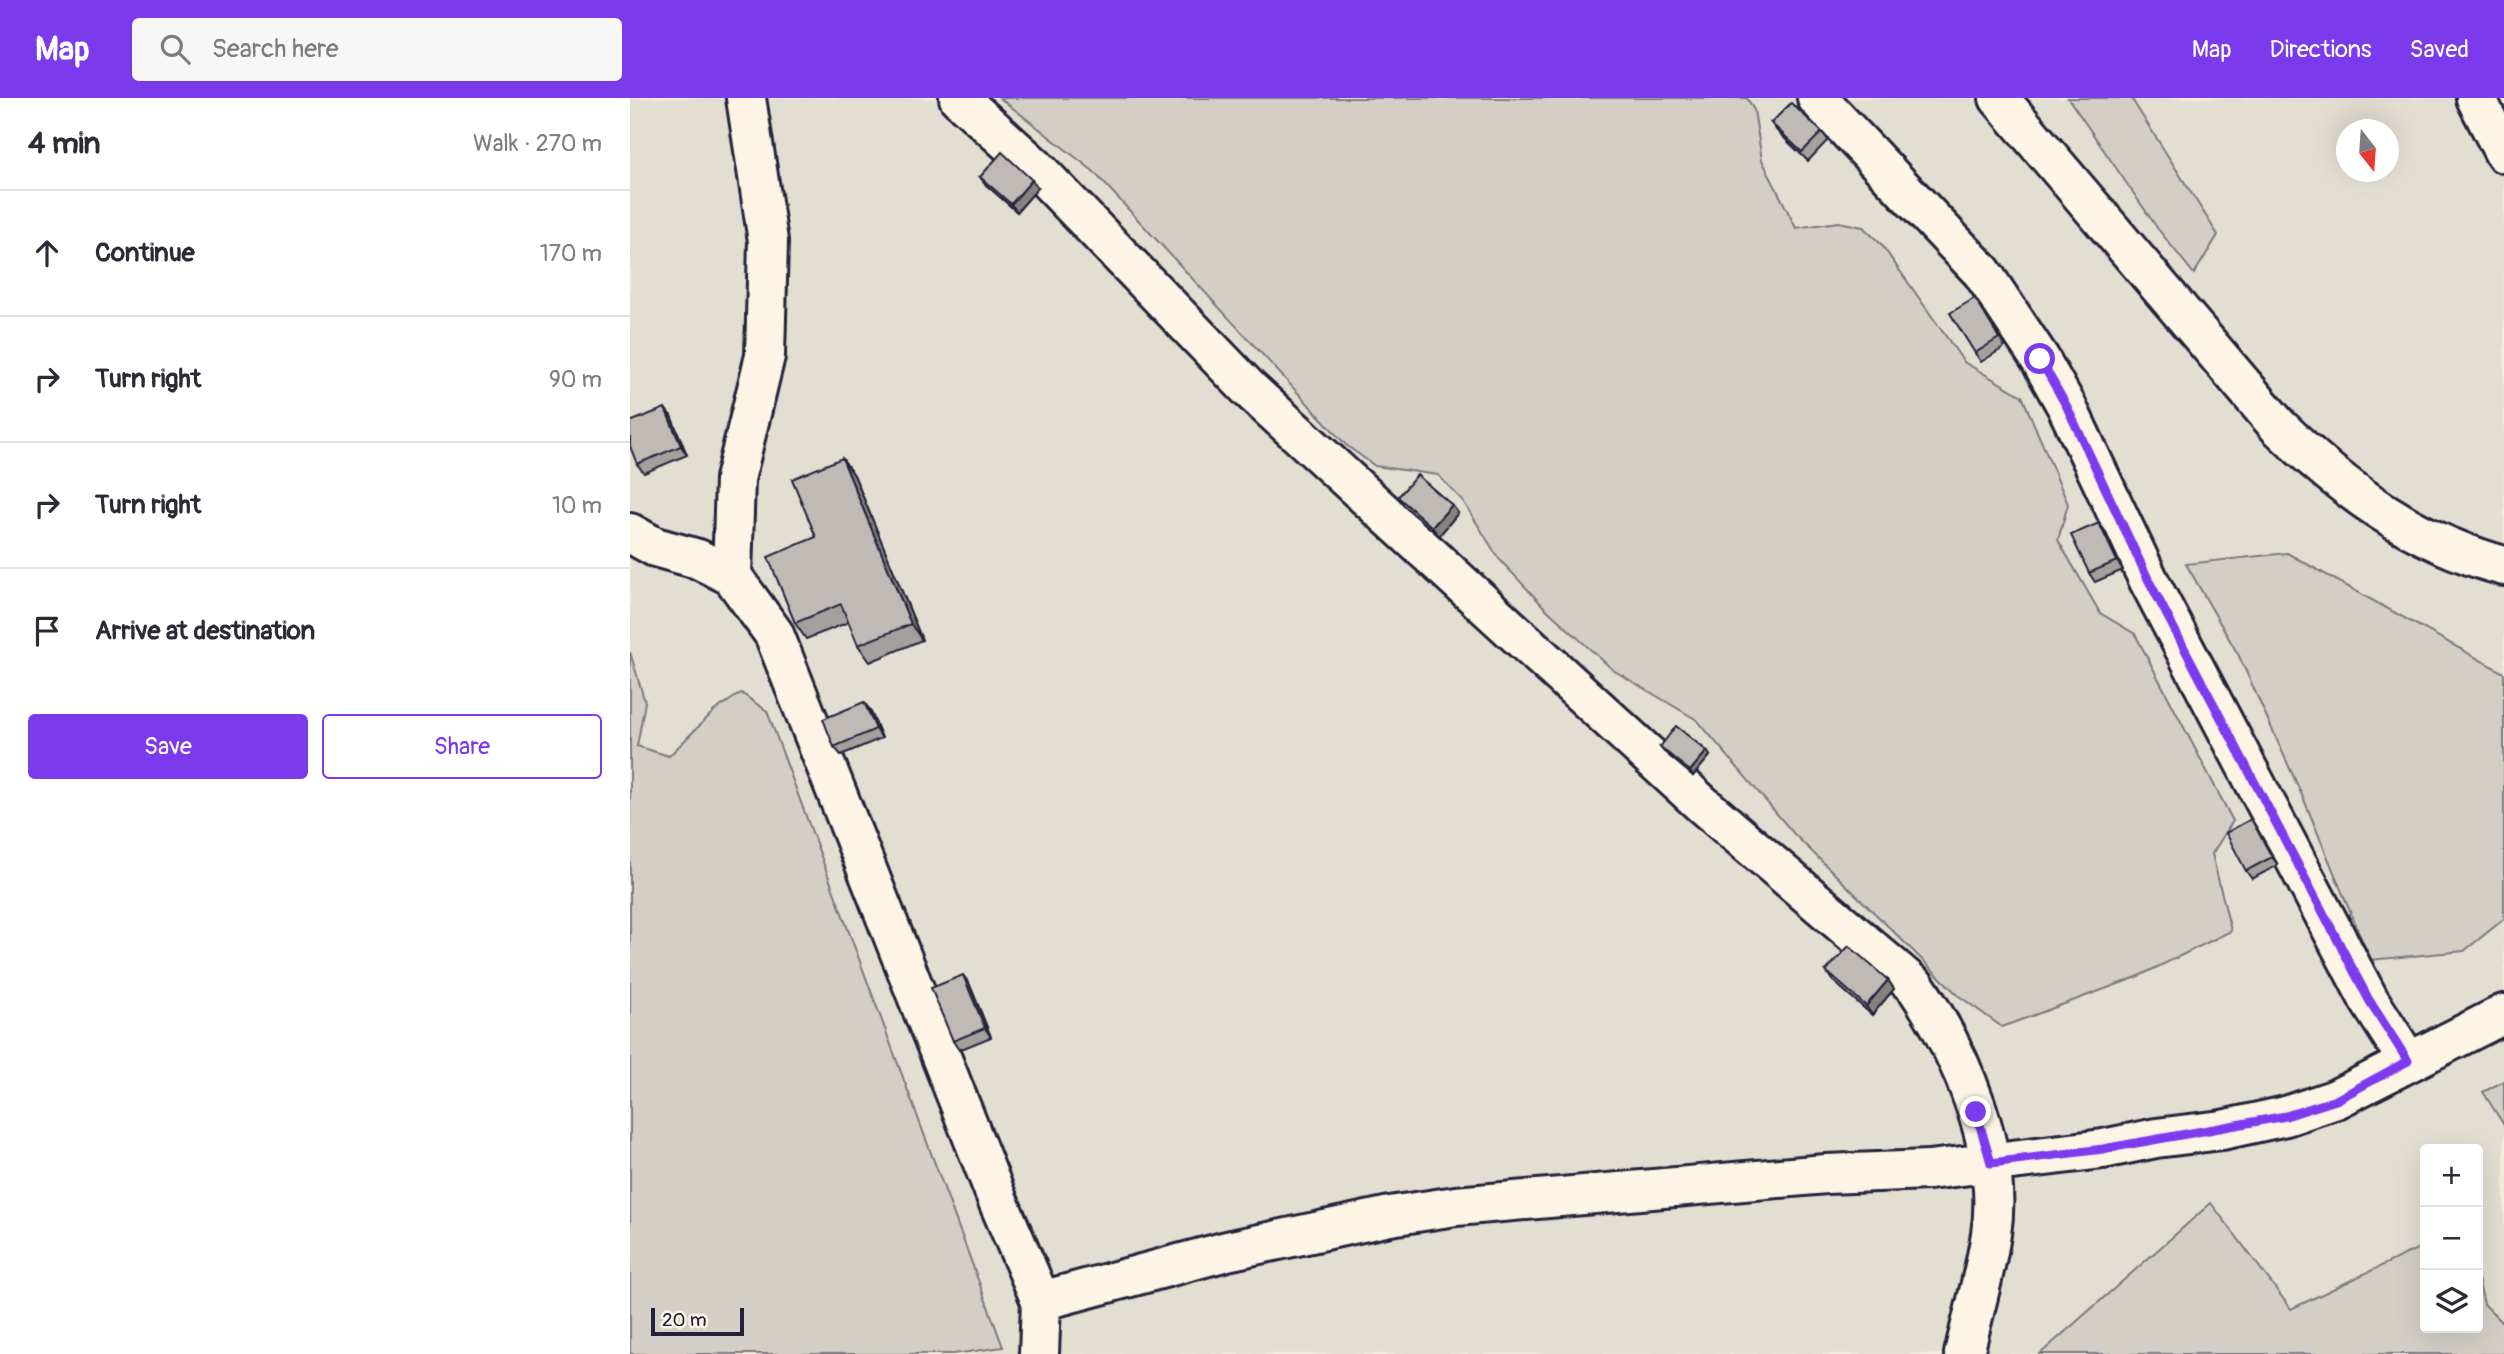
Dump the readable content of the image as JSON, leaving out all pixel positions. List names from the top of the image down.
{
  "scale_bar": "20 m",
  "north": "bottom",
  "page": {
    "header": "Map",
    "search": "Search here",
    "nav": ["Map", "Directions", "Saved"],
    "heading": ["4 min", "Walk · 270 m"],
    "list": [
      ["Continue", "170 m"],
      ["Turn right", "90 m"],
      ["Turn right", "10 m"],
      "Arrive at destination"
    ],
    "buttons": ["Save", "Share"],
    "map_buttons": ["+", "−"],
    "scale": "20 m"
  }
}
